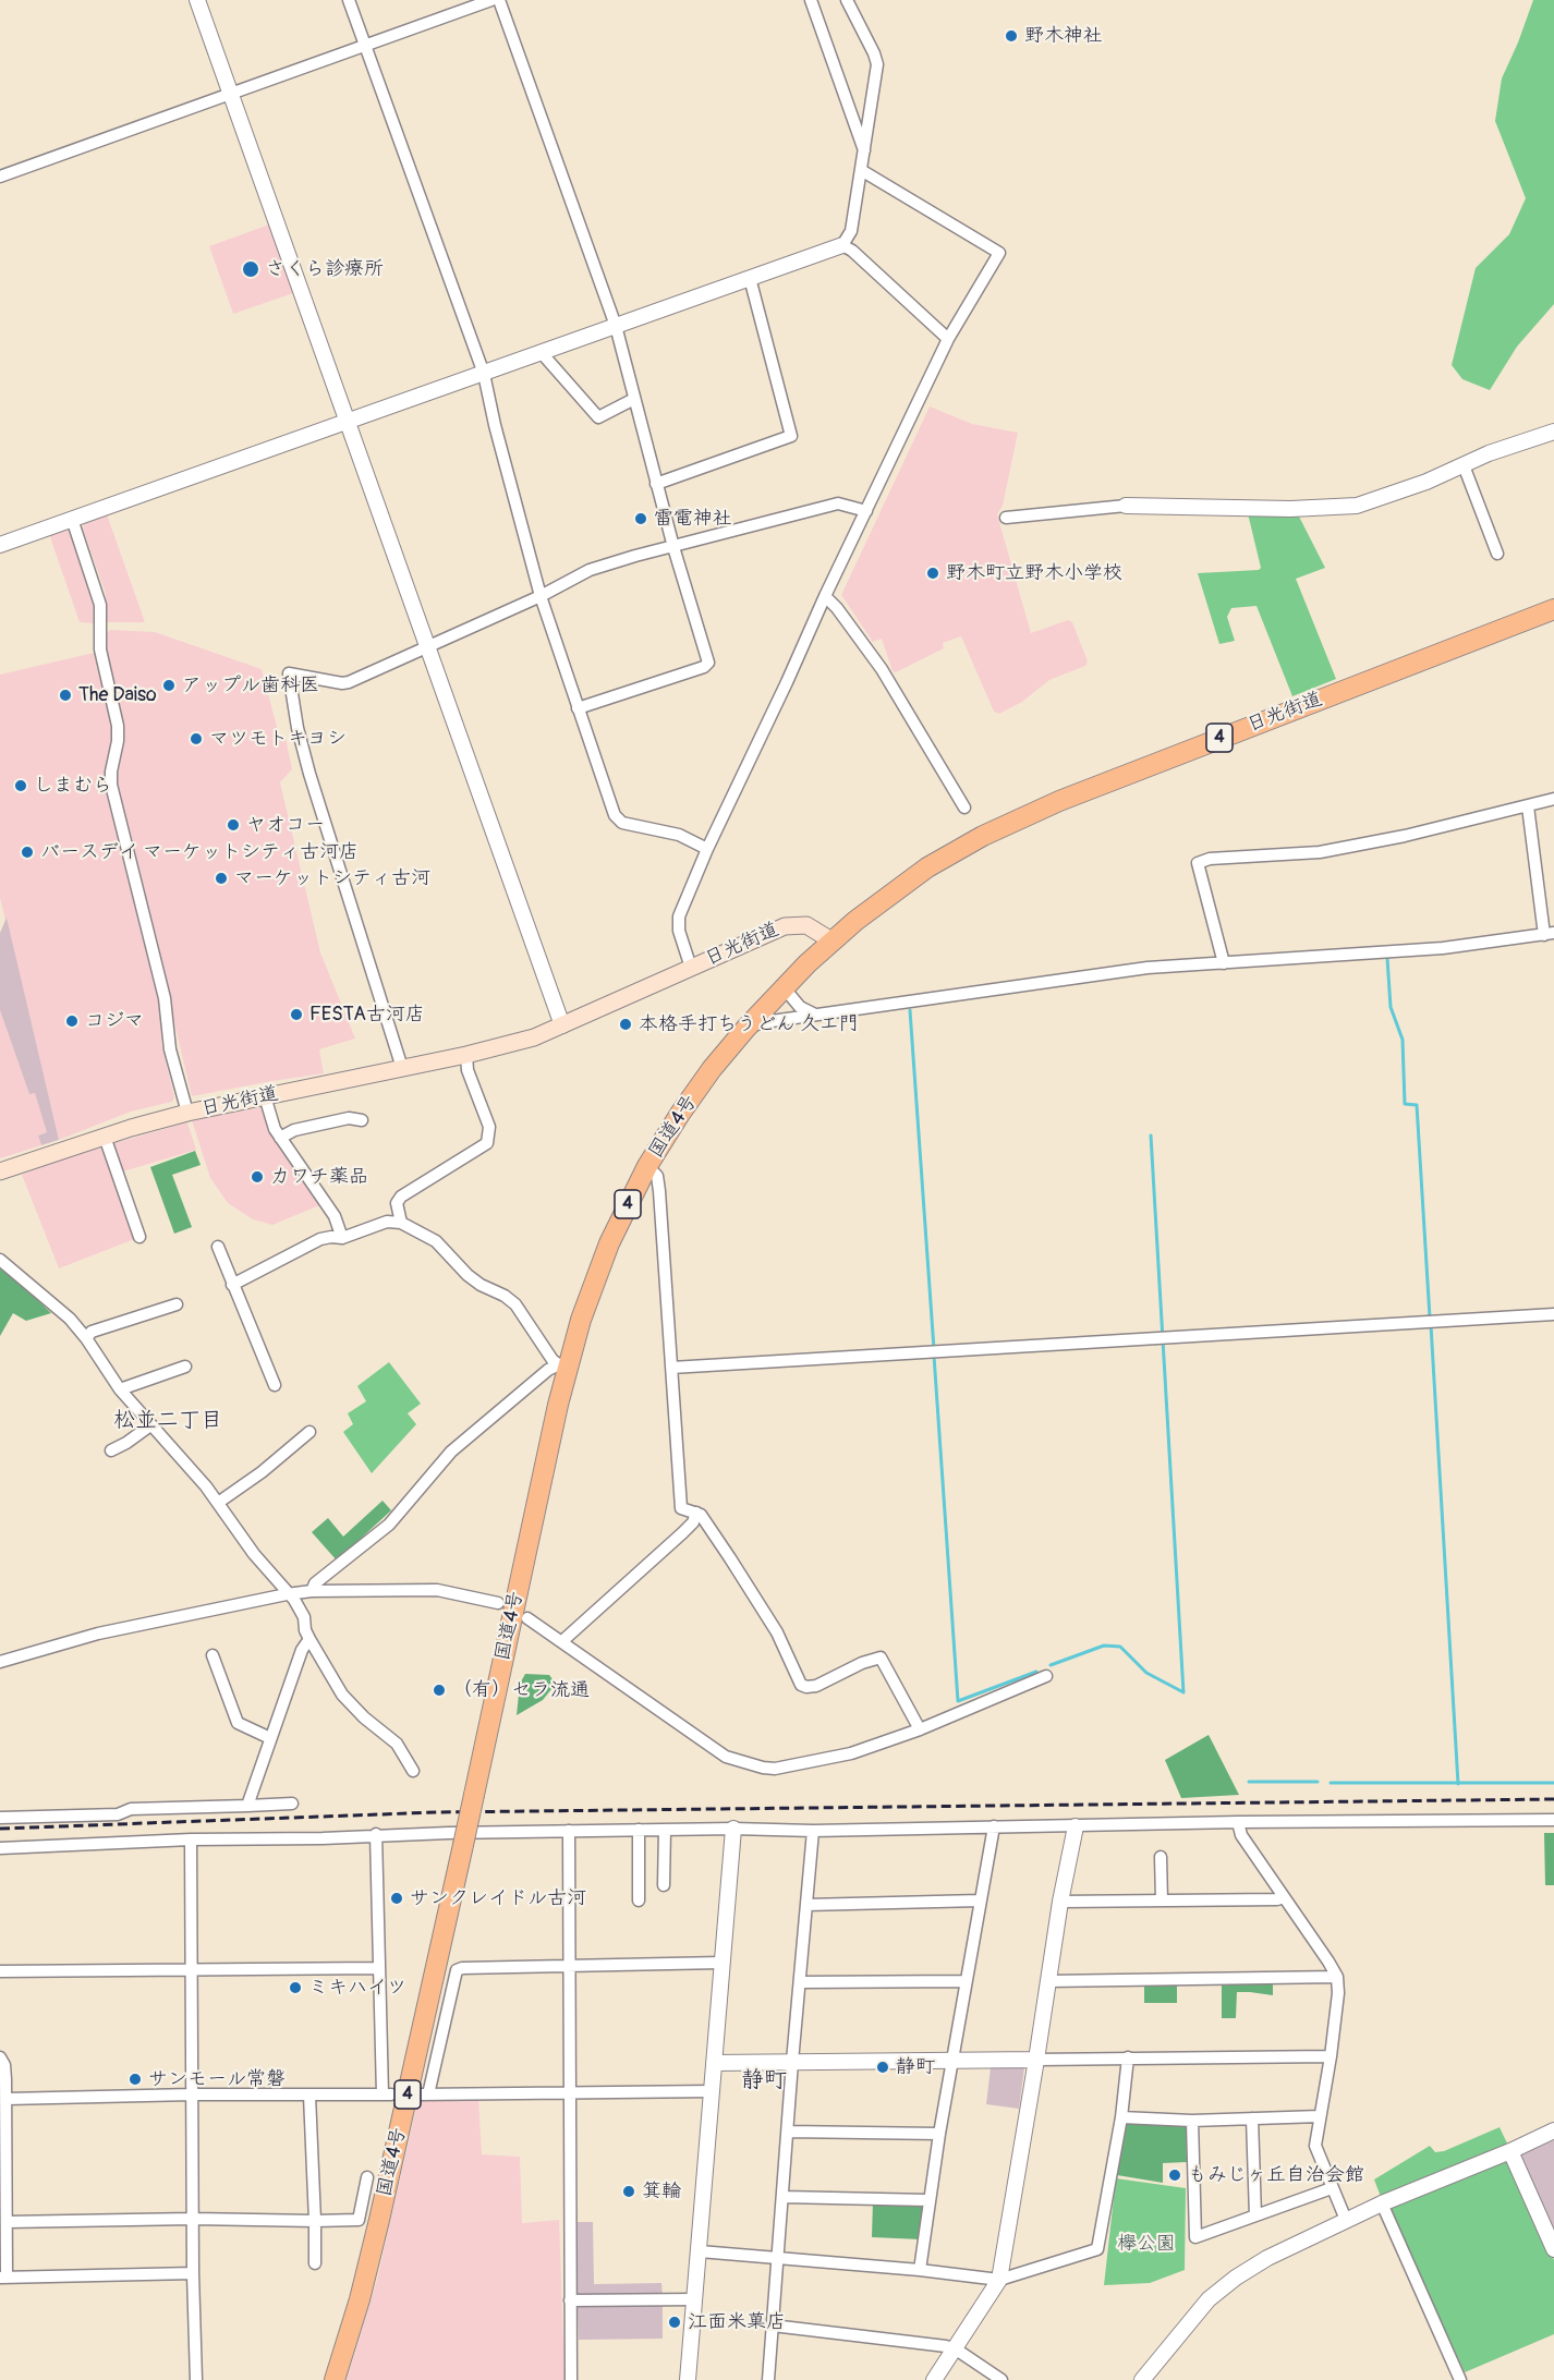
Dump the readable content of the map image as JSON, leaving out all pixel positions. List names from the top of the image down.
{
  "streets": {
    "highway": ["日光街道", "4", "国道4号"]
  },
  "crossings": [
    ["日光街道", "国道4号"]
  ],
  "districts": ["松並二丁目", "静町"],
  "parks": ["欅公園"],
  "places": [
    "野木神社",
    "さくら診療所",
    "雷電神社",
    "野木町立野木小学校",
    "アップル歯科医",
    "The Daiso",
    "マツモトキヨシ",
    "しまむら",
    "ヤオコー",
    "バースデイ マーケットシティ古河店",
    "マーケットシティ古河",
    "FESTA古河店",
    "コジマ",
    "本格手打ちうどん 久エ門",
    "カワチ薬品",
    "（有）セラ流通",
    "サンクレイドル古河",
    "ミキハイツ",
    "静町",
    "サンモール常磐",
    "もみじヶ丘自治会館",
    "箕輪",
    "江面米菓店"
  ]
}
